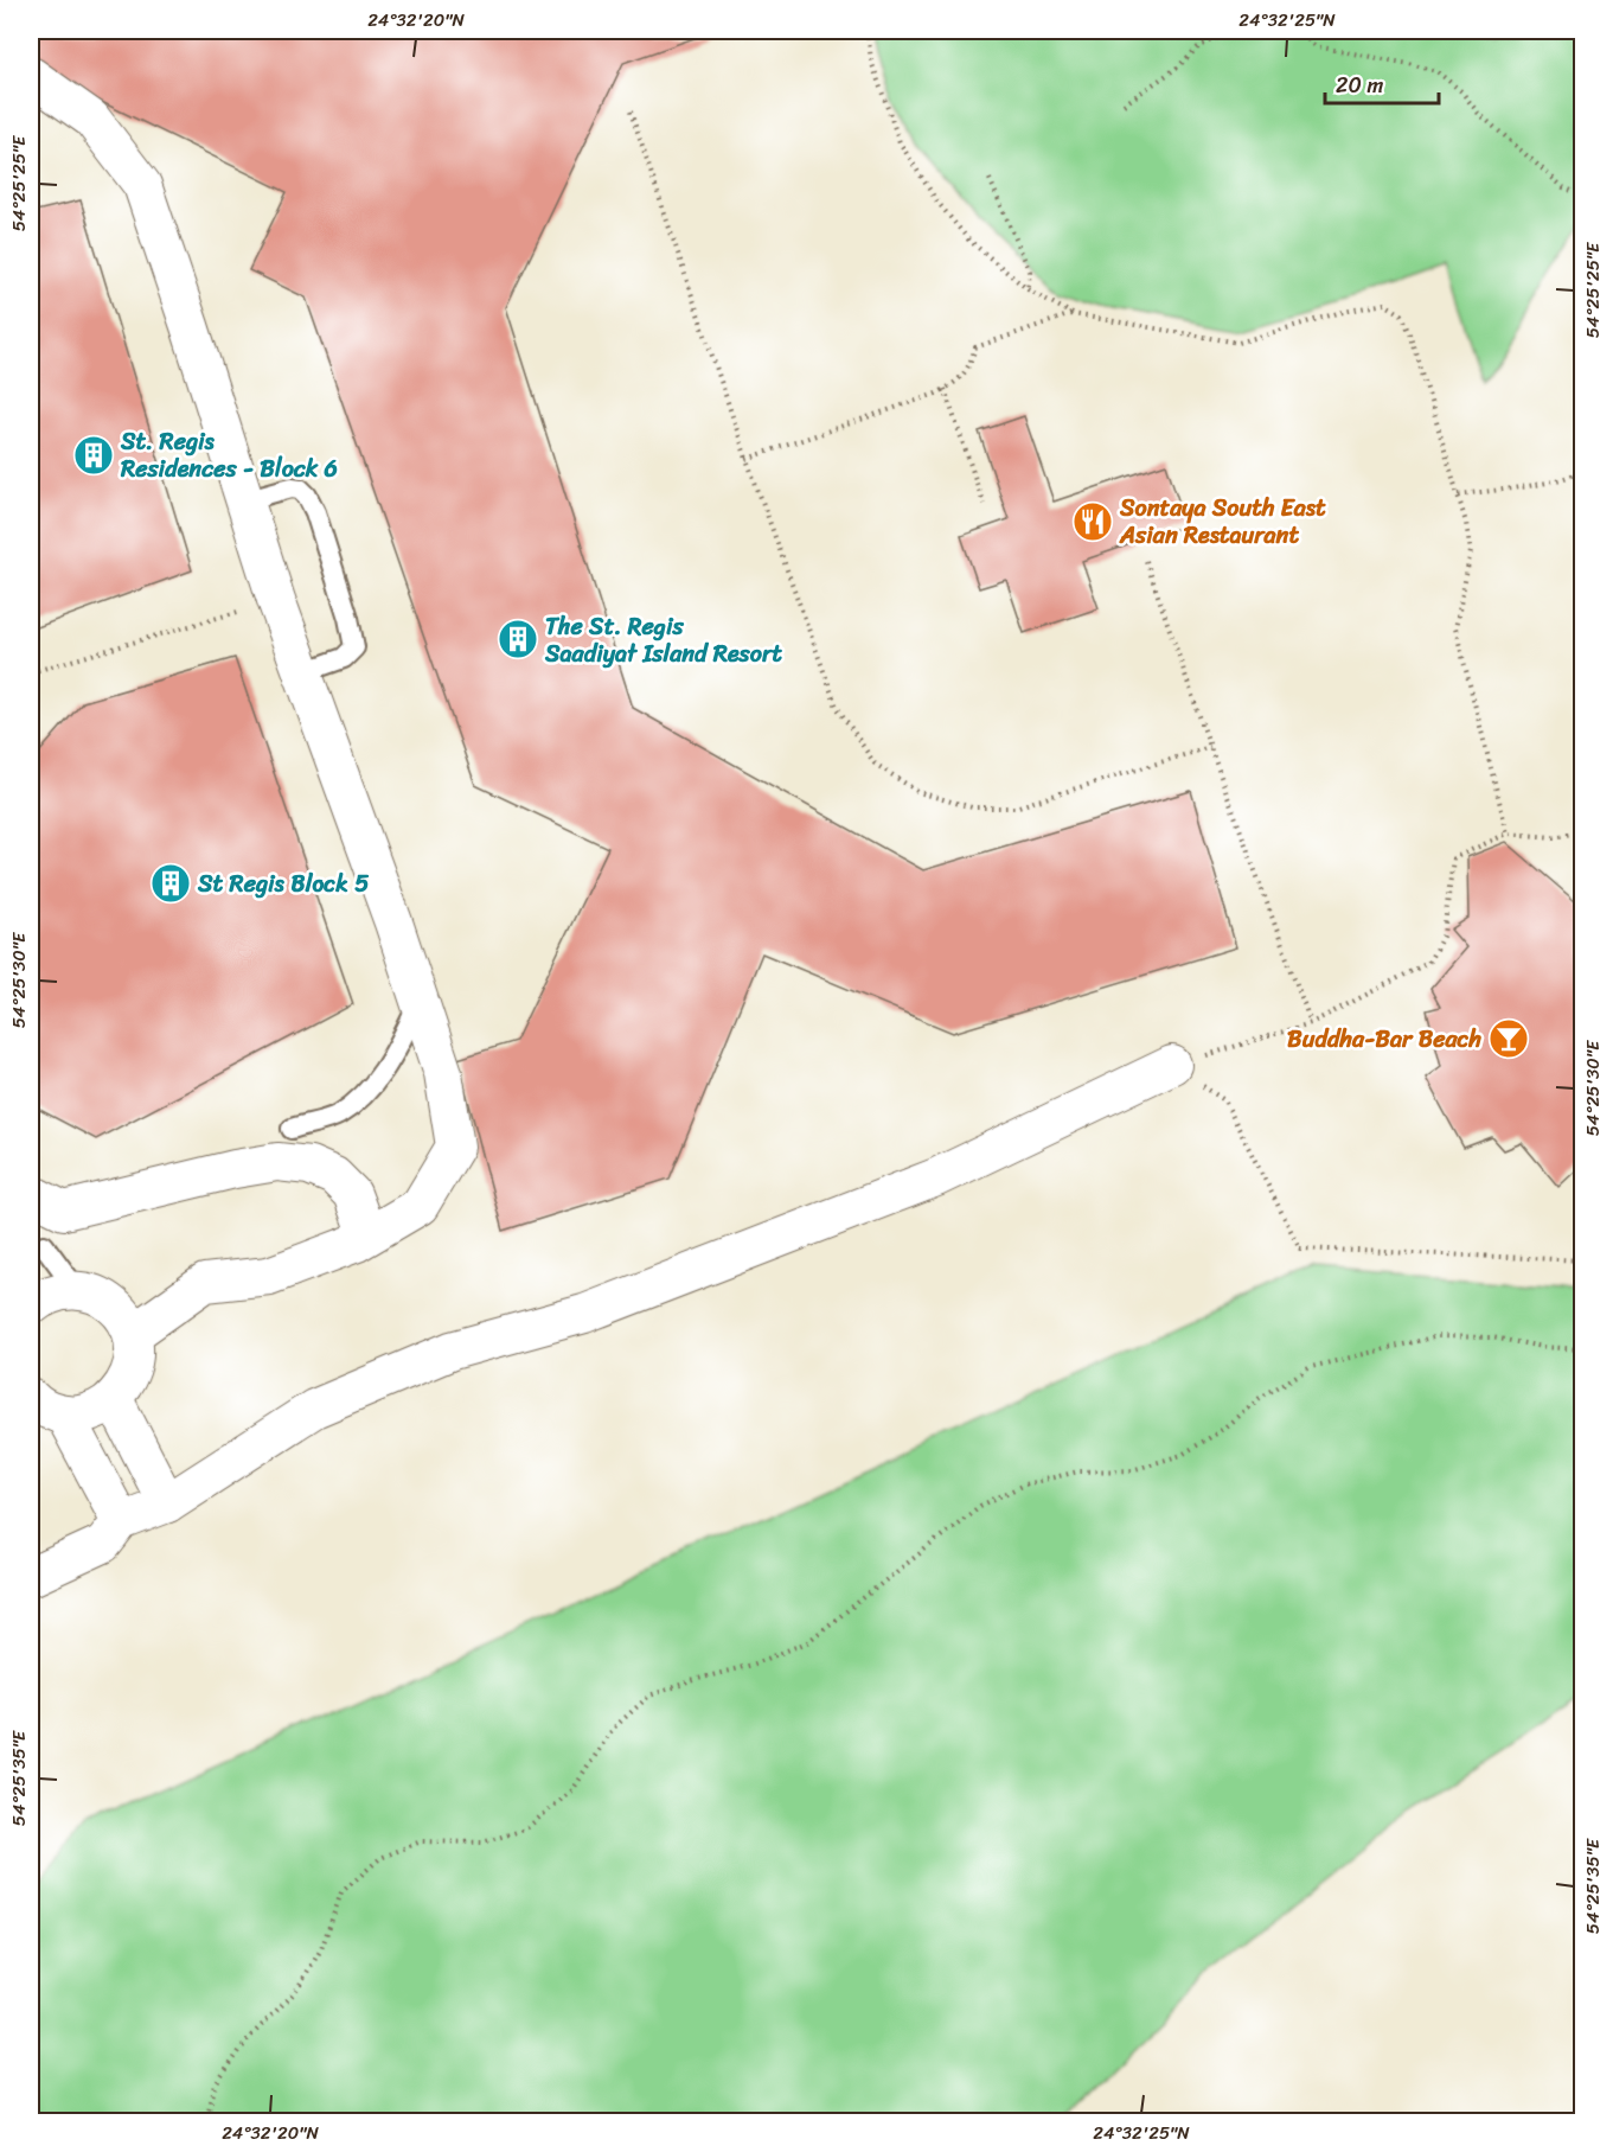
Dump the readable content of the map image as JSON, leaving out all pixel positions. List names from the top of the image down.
{
  "places": {
    "building": ["St. Regis Residences - Block 6", "The St. Regis Saadiyat Island Resort", "St Regis Block 5"],
    "restaurant": ["Sontaya South East Asian Restaurant"],
    "bar": ["Buddha-Bar Beach"]
  },
  "scale_bar": "20 m",
  "coordinates": [
    "24°32'20\"N",
    "24°32'25\"N",
    "54°25'25\"E",
    "54°25'30\"E",
    "54°25'35\"E"
  ]
}
